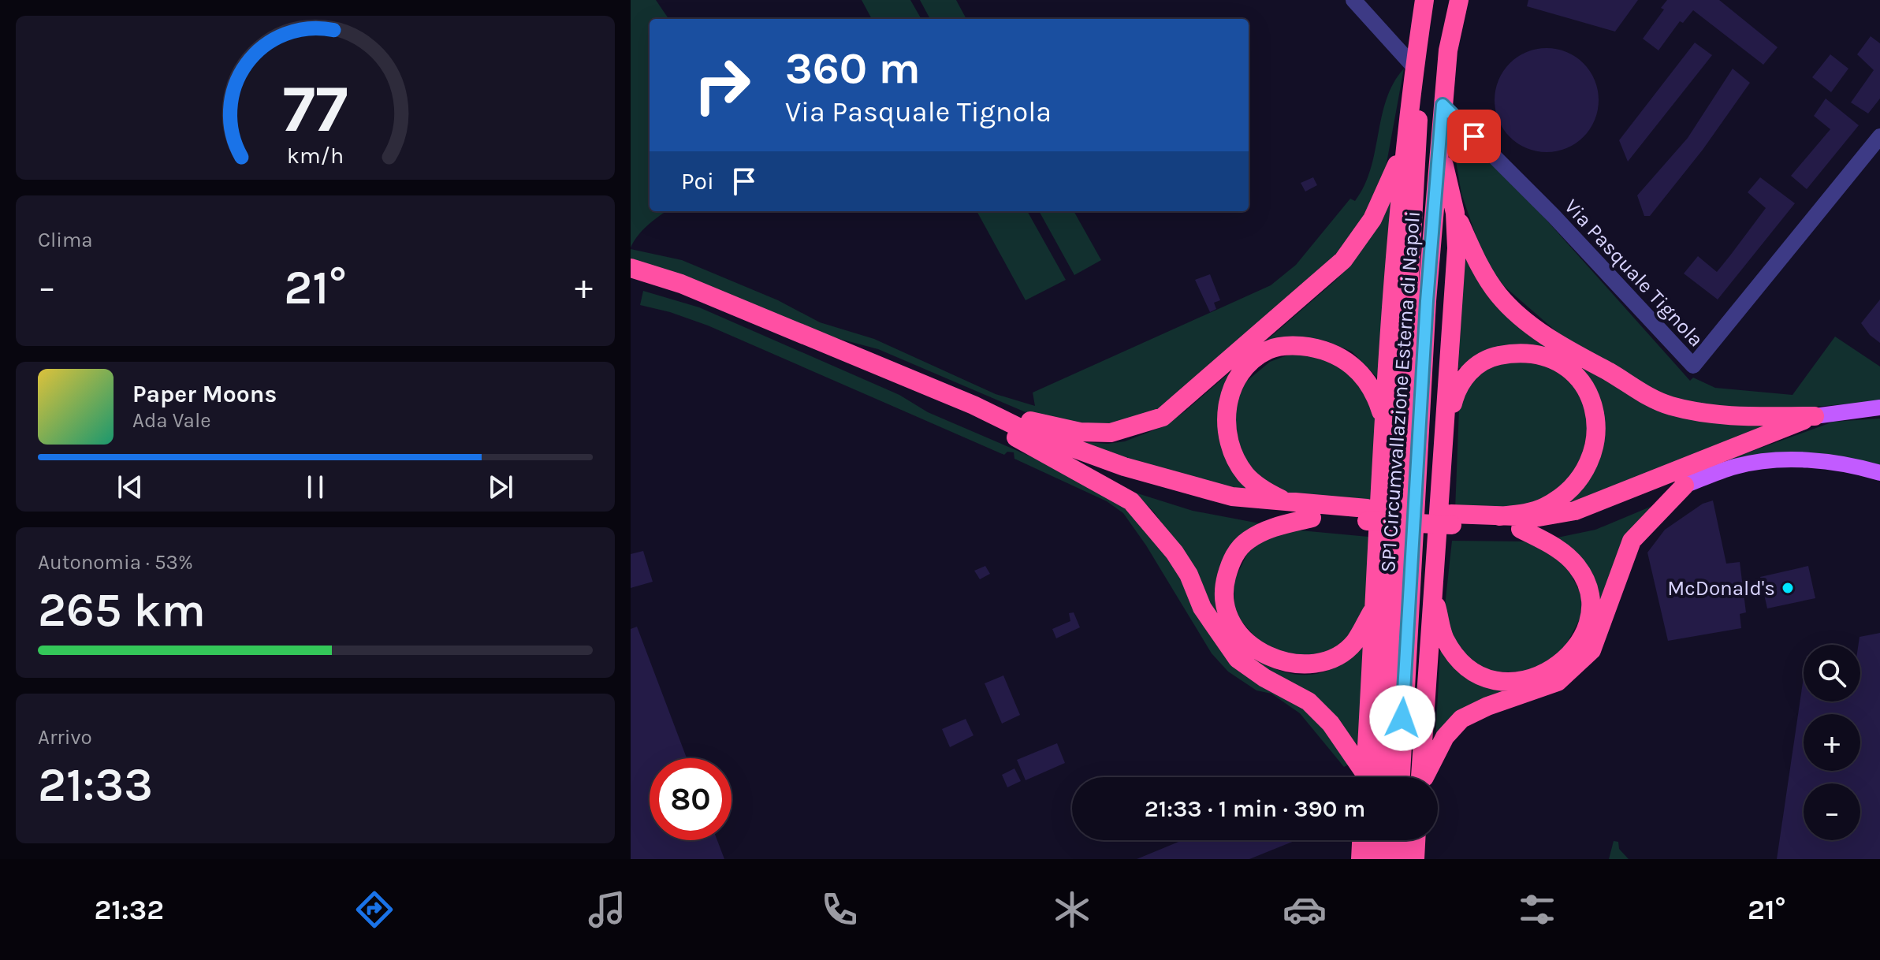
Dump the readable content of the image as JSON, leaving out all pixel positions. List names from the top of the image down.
{
  "streets": {
    "highway": ["SP1 Circumvallazione Esterna di Napoli"],
    "street": ["Via Pasquale Tignola"]
  },
  "crossings": [
    ["Via Pasquale Tignola", "SP1 Circumvallazione Esterna di Napoli"]
  ],
  "places": ["McDonald's"],
  "page": {
    "turn": ["360 m", "Via Pasquale Tignola"],
    "then": "Poi",
    "tile": [
      "Clima",
      ["Autonomia · 53%", "265 km"],
      ["Arrivo", "21:33"]
    ],
    "heat": ["−", "21°", "+"],
    "song": ["Paper Moons", "Ada Vale"],
    "map_buttons": ["+", "−"],
    "limit": "80",
    "trip": "21:33 · 1 min · 390 m",
    "tabs": ["21:32", "21°"],
    "gauge": ["77", "km/h"]
  }
}
